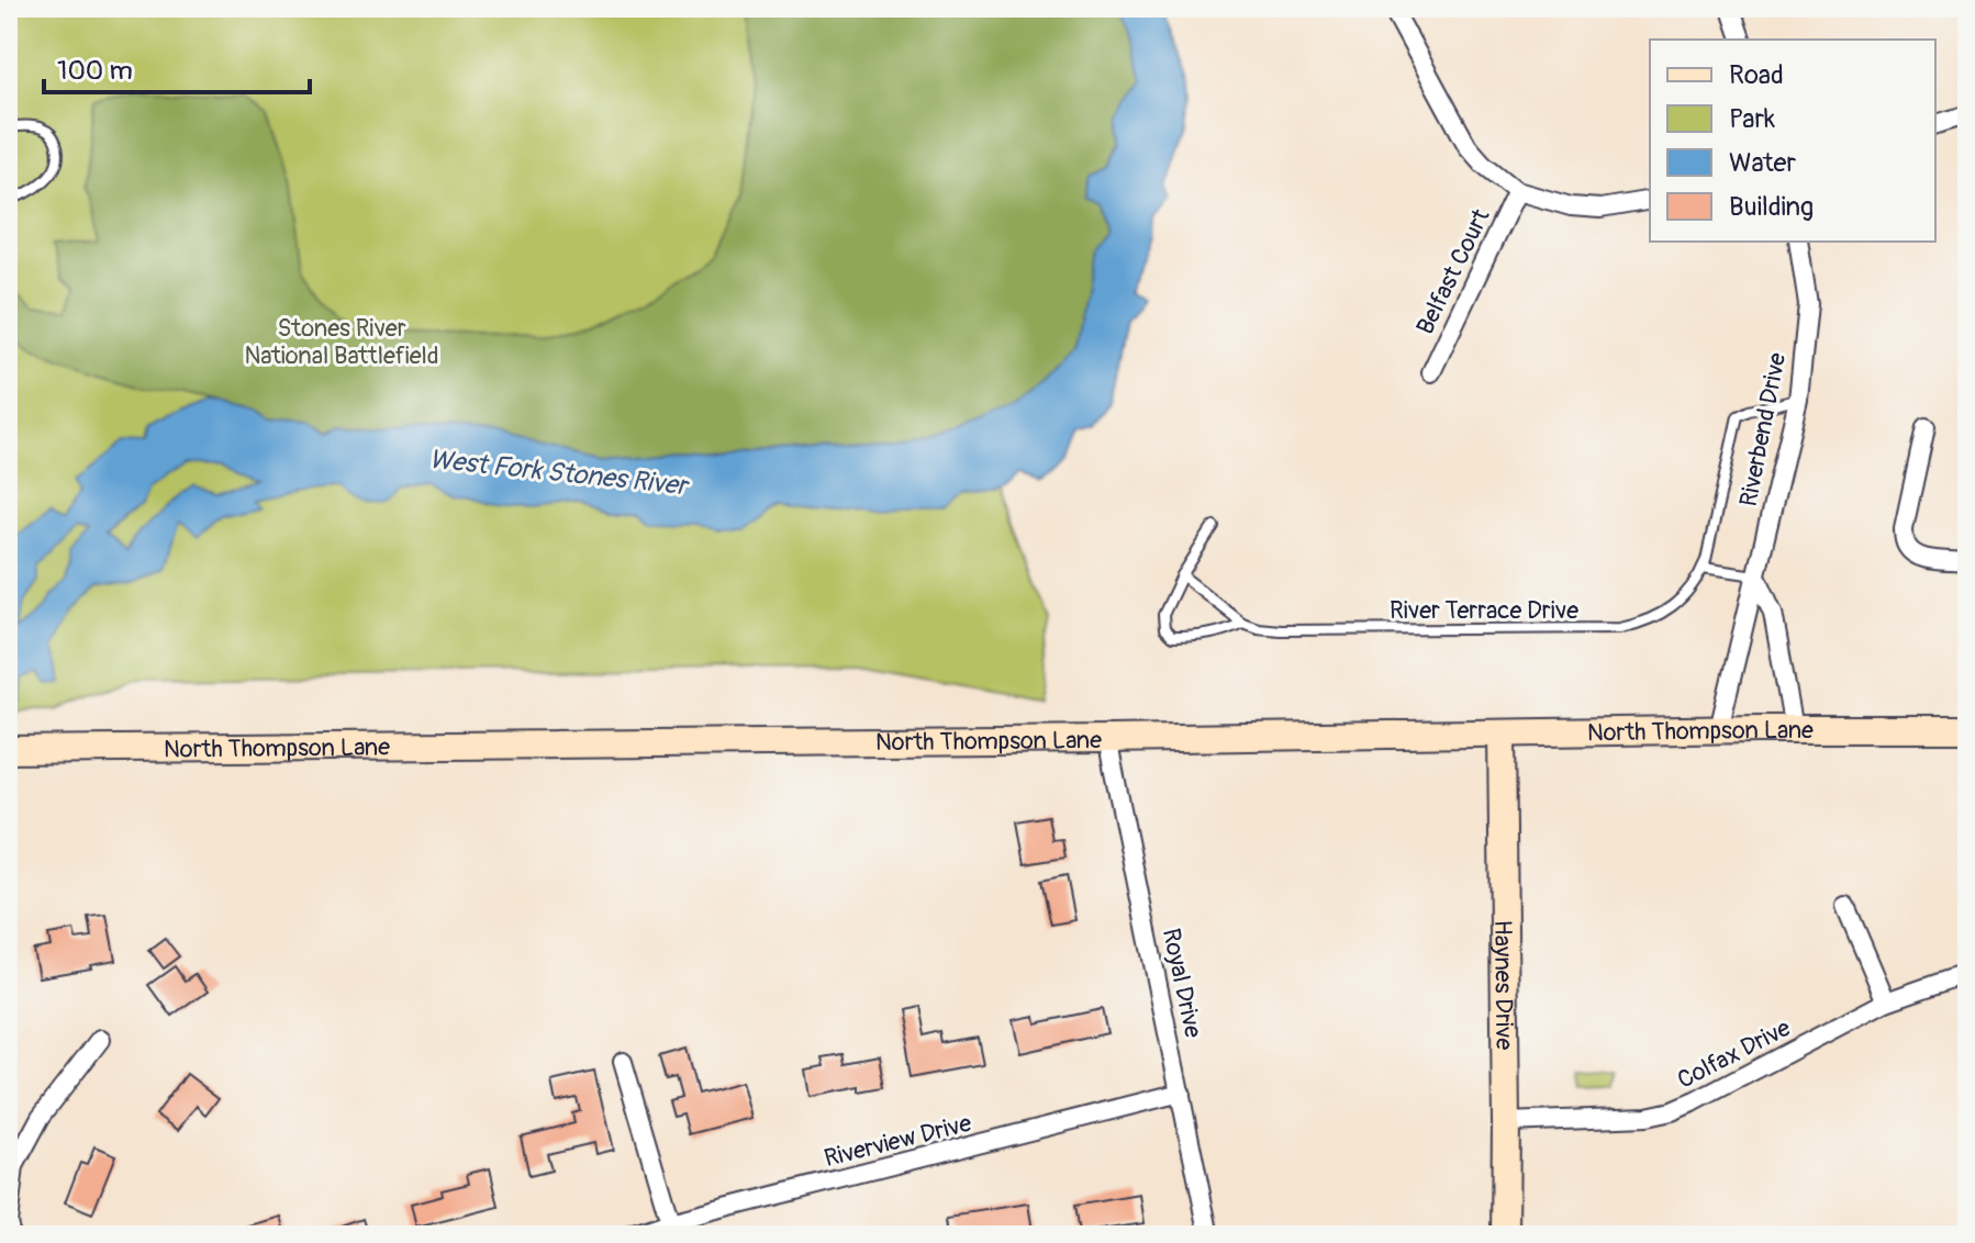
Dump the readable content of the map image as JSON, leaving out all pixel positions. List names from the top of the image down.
{
  "streets": {
    "main road": ["North Thompson Lane", "Haynes Drive"],
    "street": [
      "Belfast Court",
      "Riverbend Drive",
      "Royal Drive",
      "Colfax Drive",
      "Riverview Drive"
    ],
    "lane": ["River Terrace Drive"]
  },
  "crossings": [
    ["Riverbend Drive", "River Terrace Drive"],
    ["Riverbend Drive", "North Thompson Lane"],
    ["North Thompson Lane", "Royal Drive"],
    ["North Thompson Lane", "Haynes Drive"],
    ["Royal Drive", "Riverview Drive"],
    ["Haynes Drive", "Colfax Drive"]
  ],
  "water": ["West Fork Stones River"],
  "parks": ["Stones River National Battlefield"],
  "legend": [
    "Road",
    "Park",
    "Water",
    "Building"
  ],
  "scale_bar": "100 m"
}
